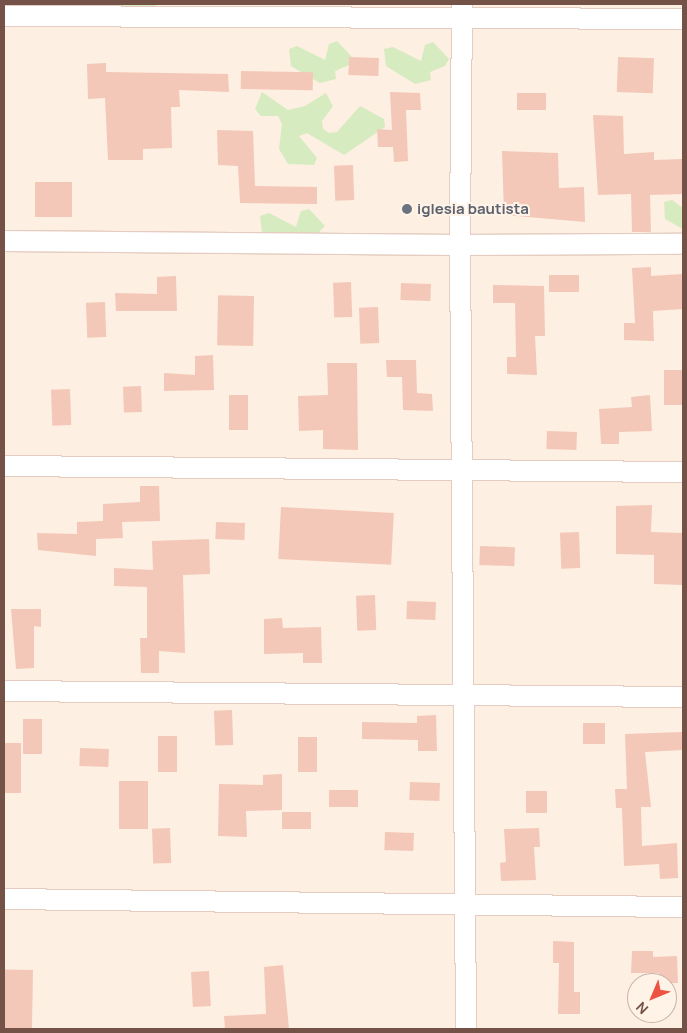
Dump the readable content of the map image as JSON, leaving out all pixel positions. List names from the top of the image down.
{
  "places": ["iglesia bautista"],
  "north": "bottom left"
}
